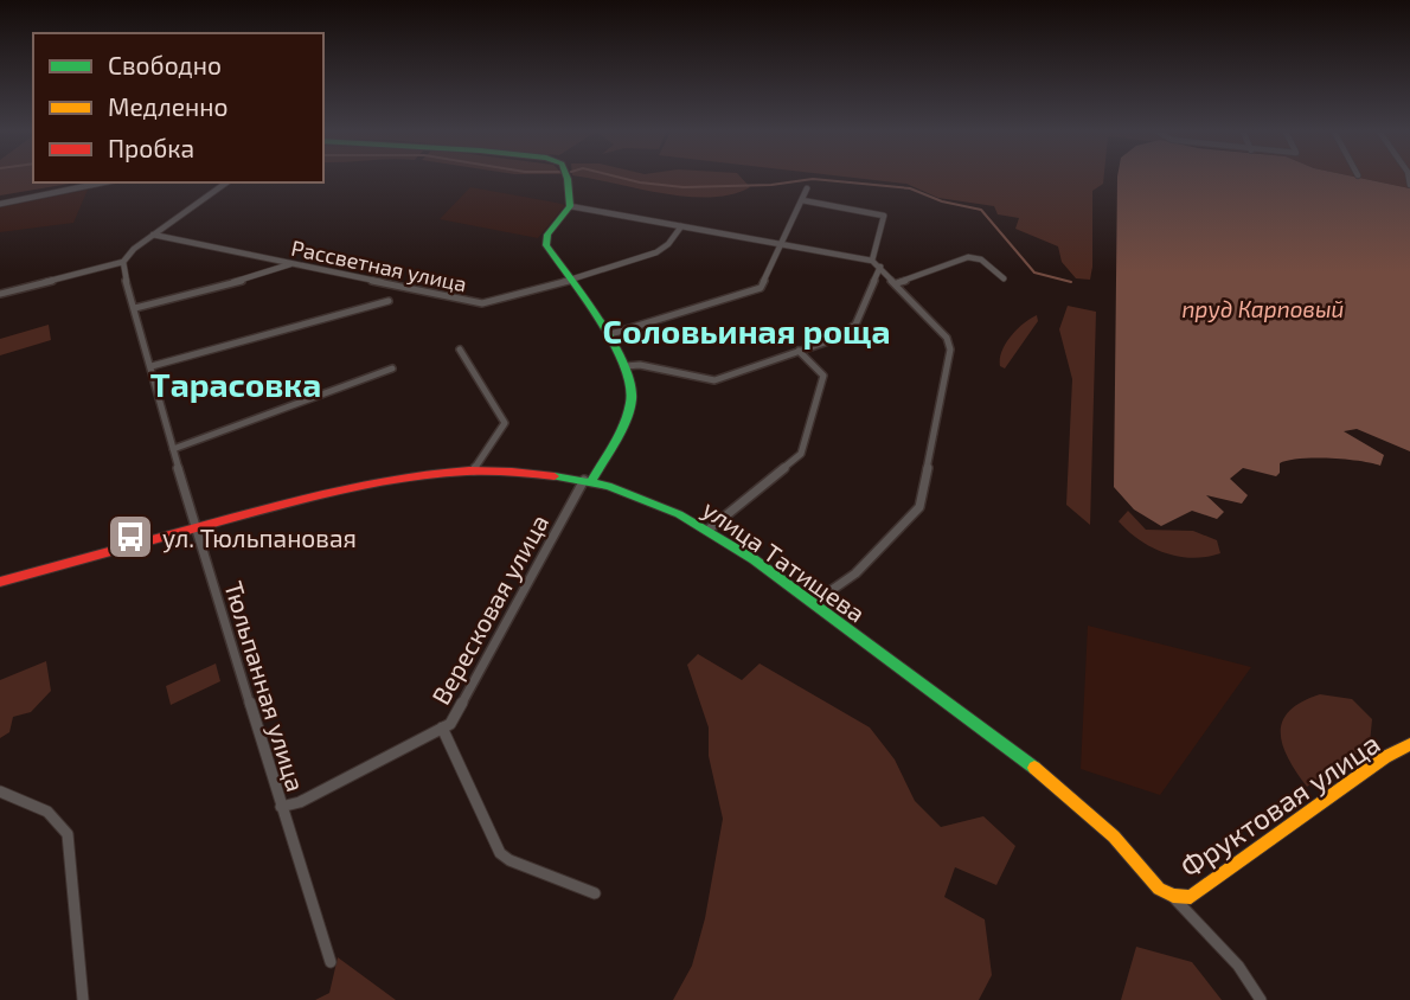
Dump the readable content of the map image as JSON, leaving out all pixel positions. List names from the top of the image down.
{
  "streets": {
    "street": [
      "Рассветная улица",
      "улица Татищева",
      "Вересковая улица",
      "Тюльпанная улица",
      "Фруктовая улица"
    ]
  },
  "crossings": [
    ["улица Татищева", "Вересковая улица"],
    ["улица Татищева", "Тюльпанная улица"],
    ["улица Татищева", "Фруктовая улица"],
    ["Вересковая улица", "Тюльпанная улица"]
  ],
  "districts": ["Соловьиная роща", "Тарасовка"],
  "water": ["пруд Карповый"],
  "places": {
    "bus stop": ["ул. Тюльпановая"]
  },
  "legend": ["Свободно", "Медленно", "Пробка"]
}
